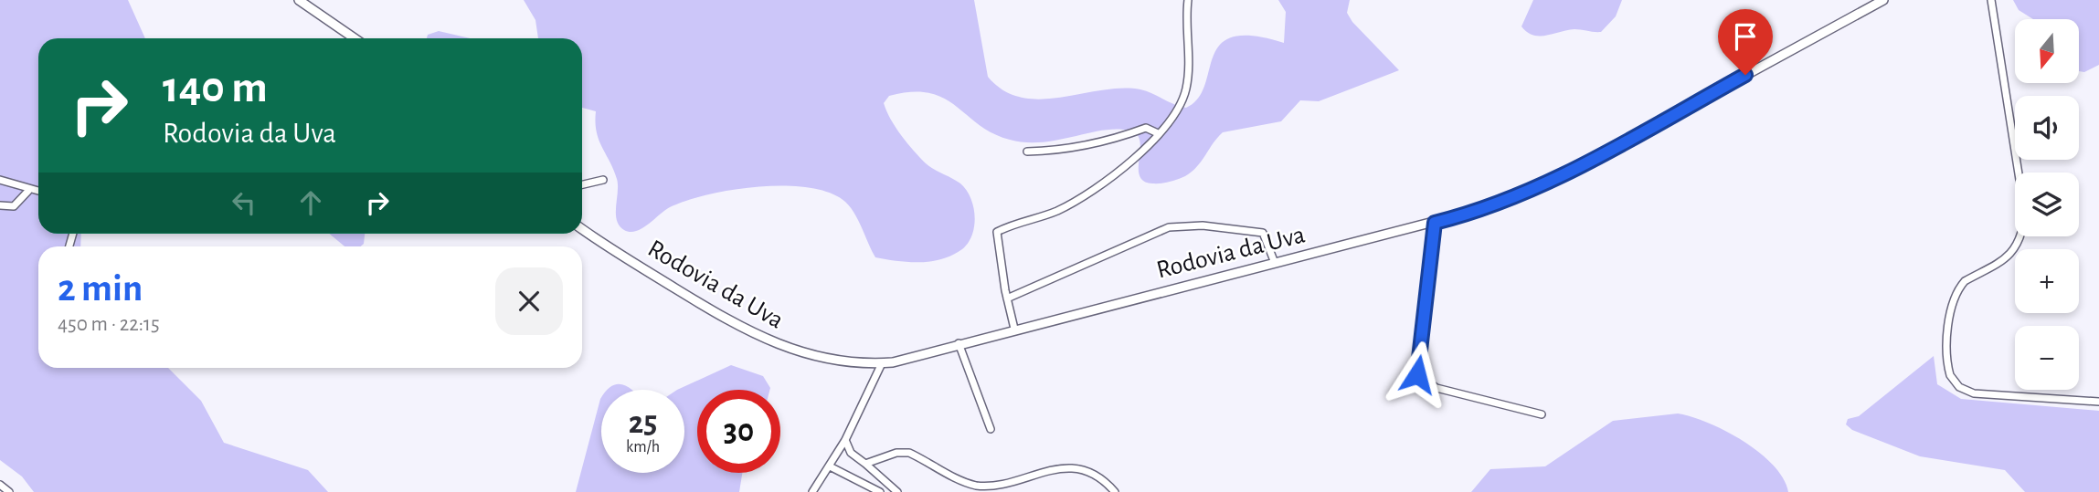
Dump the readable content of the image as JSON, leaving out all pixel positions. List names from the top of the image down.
{
  "streets": {
    "street": ["Rodovia da Uva"]
  },
  "north": "bottom",
  "page": {
    "map_buttons": ["+", "−"],
    "turn": ["140 m", "Rodovia da Uva"],
    "heading": ["2 min", "450 m · 22:15"],
    "speed": "25 km/h",
    "limit": "30"
  }
}
